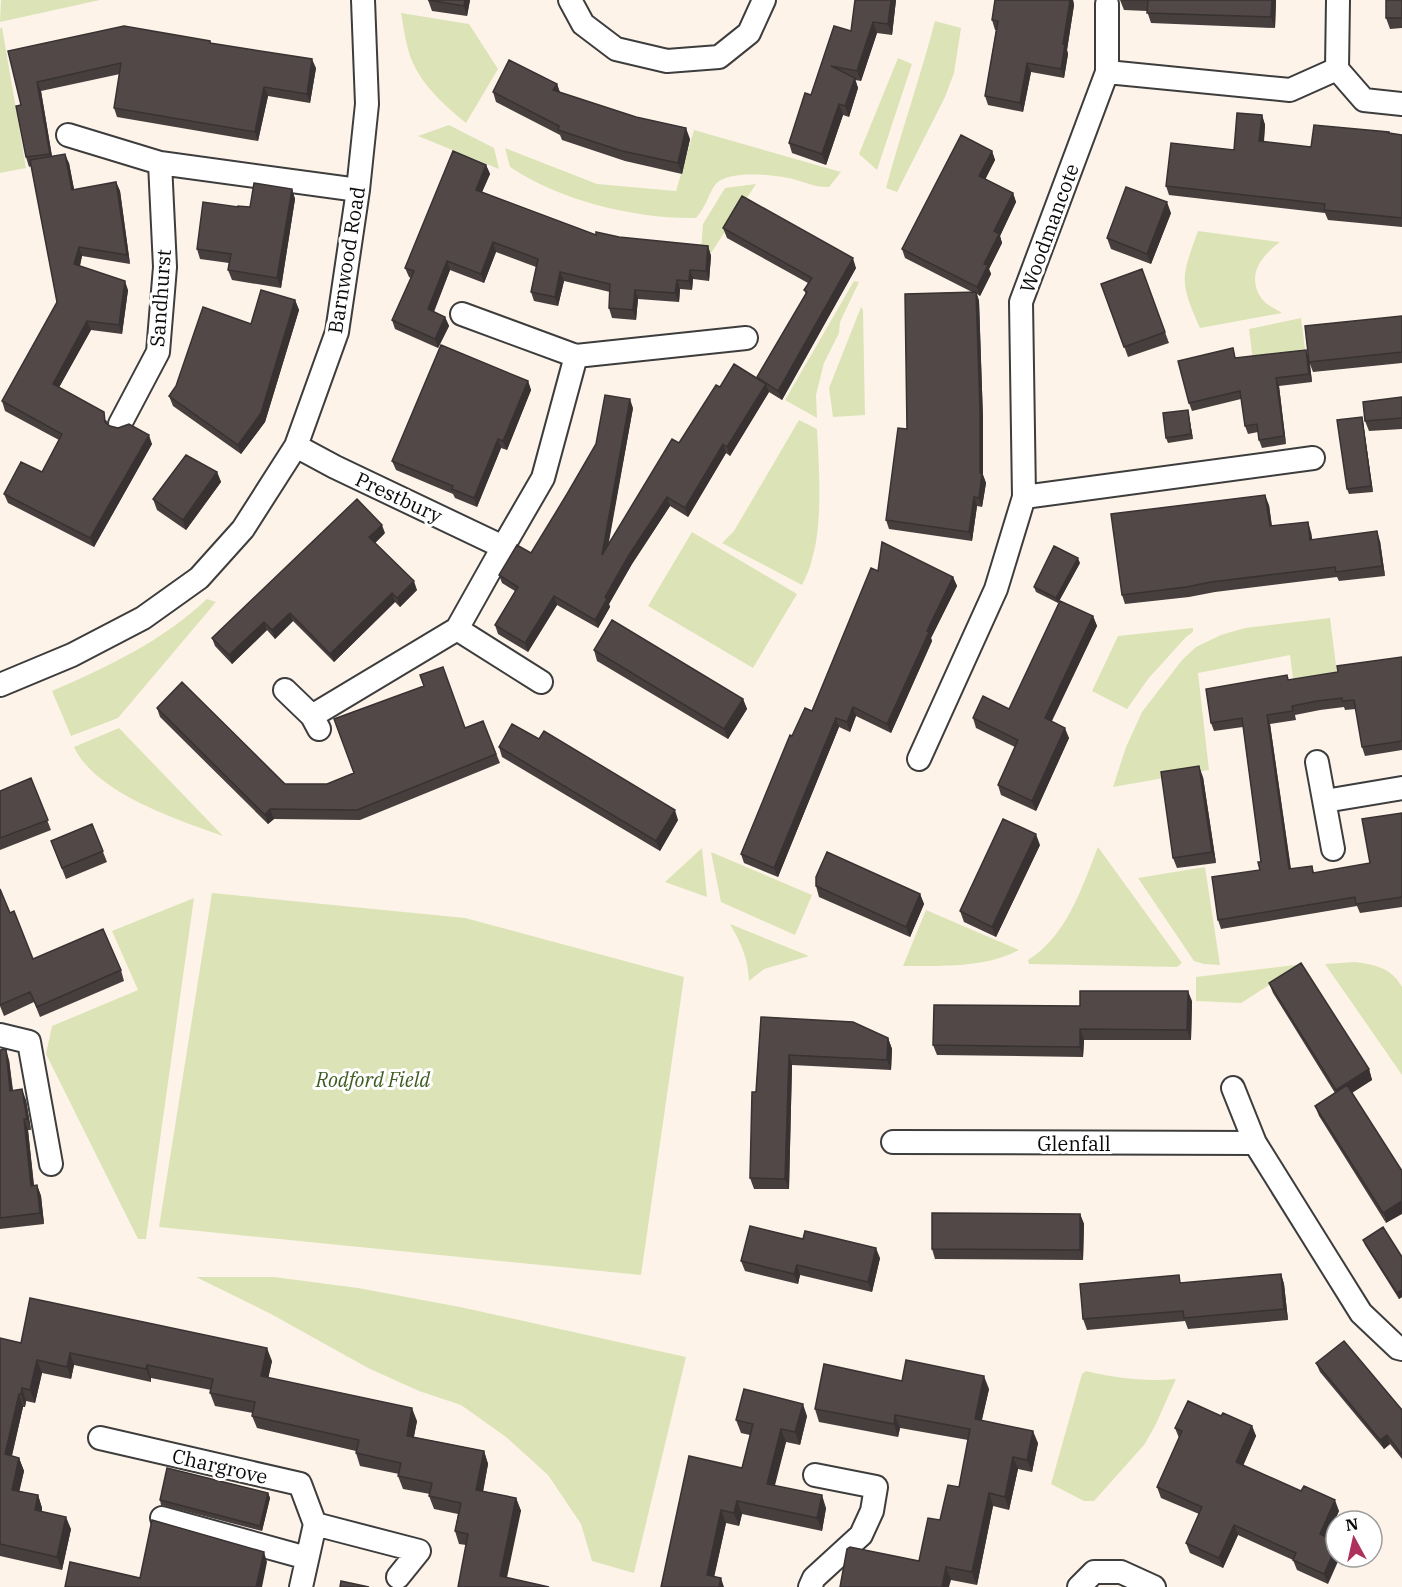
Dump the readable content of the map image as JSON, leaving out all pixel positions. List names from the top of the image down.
{
  "streets": {
    "street": [
      "Woodmancote",
      "Barnwood Road",
      "Sandhurst",
      "Prestbury",
      "Glenfall",
      "Chargrove"
    ]
  },
  "crossings": [
    ["Barnwood Road", "Prestbury"]
  ],
  "parks": ["Rodford Field"],
  "north": "top"
}
